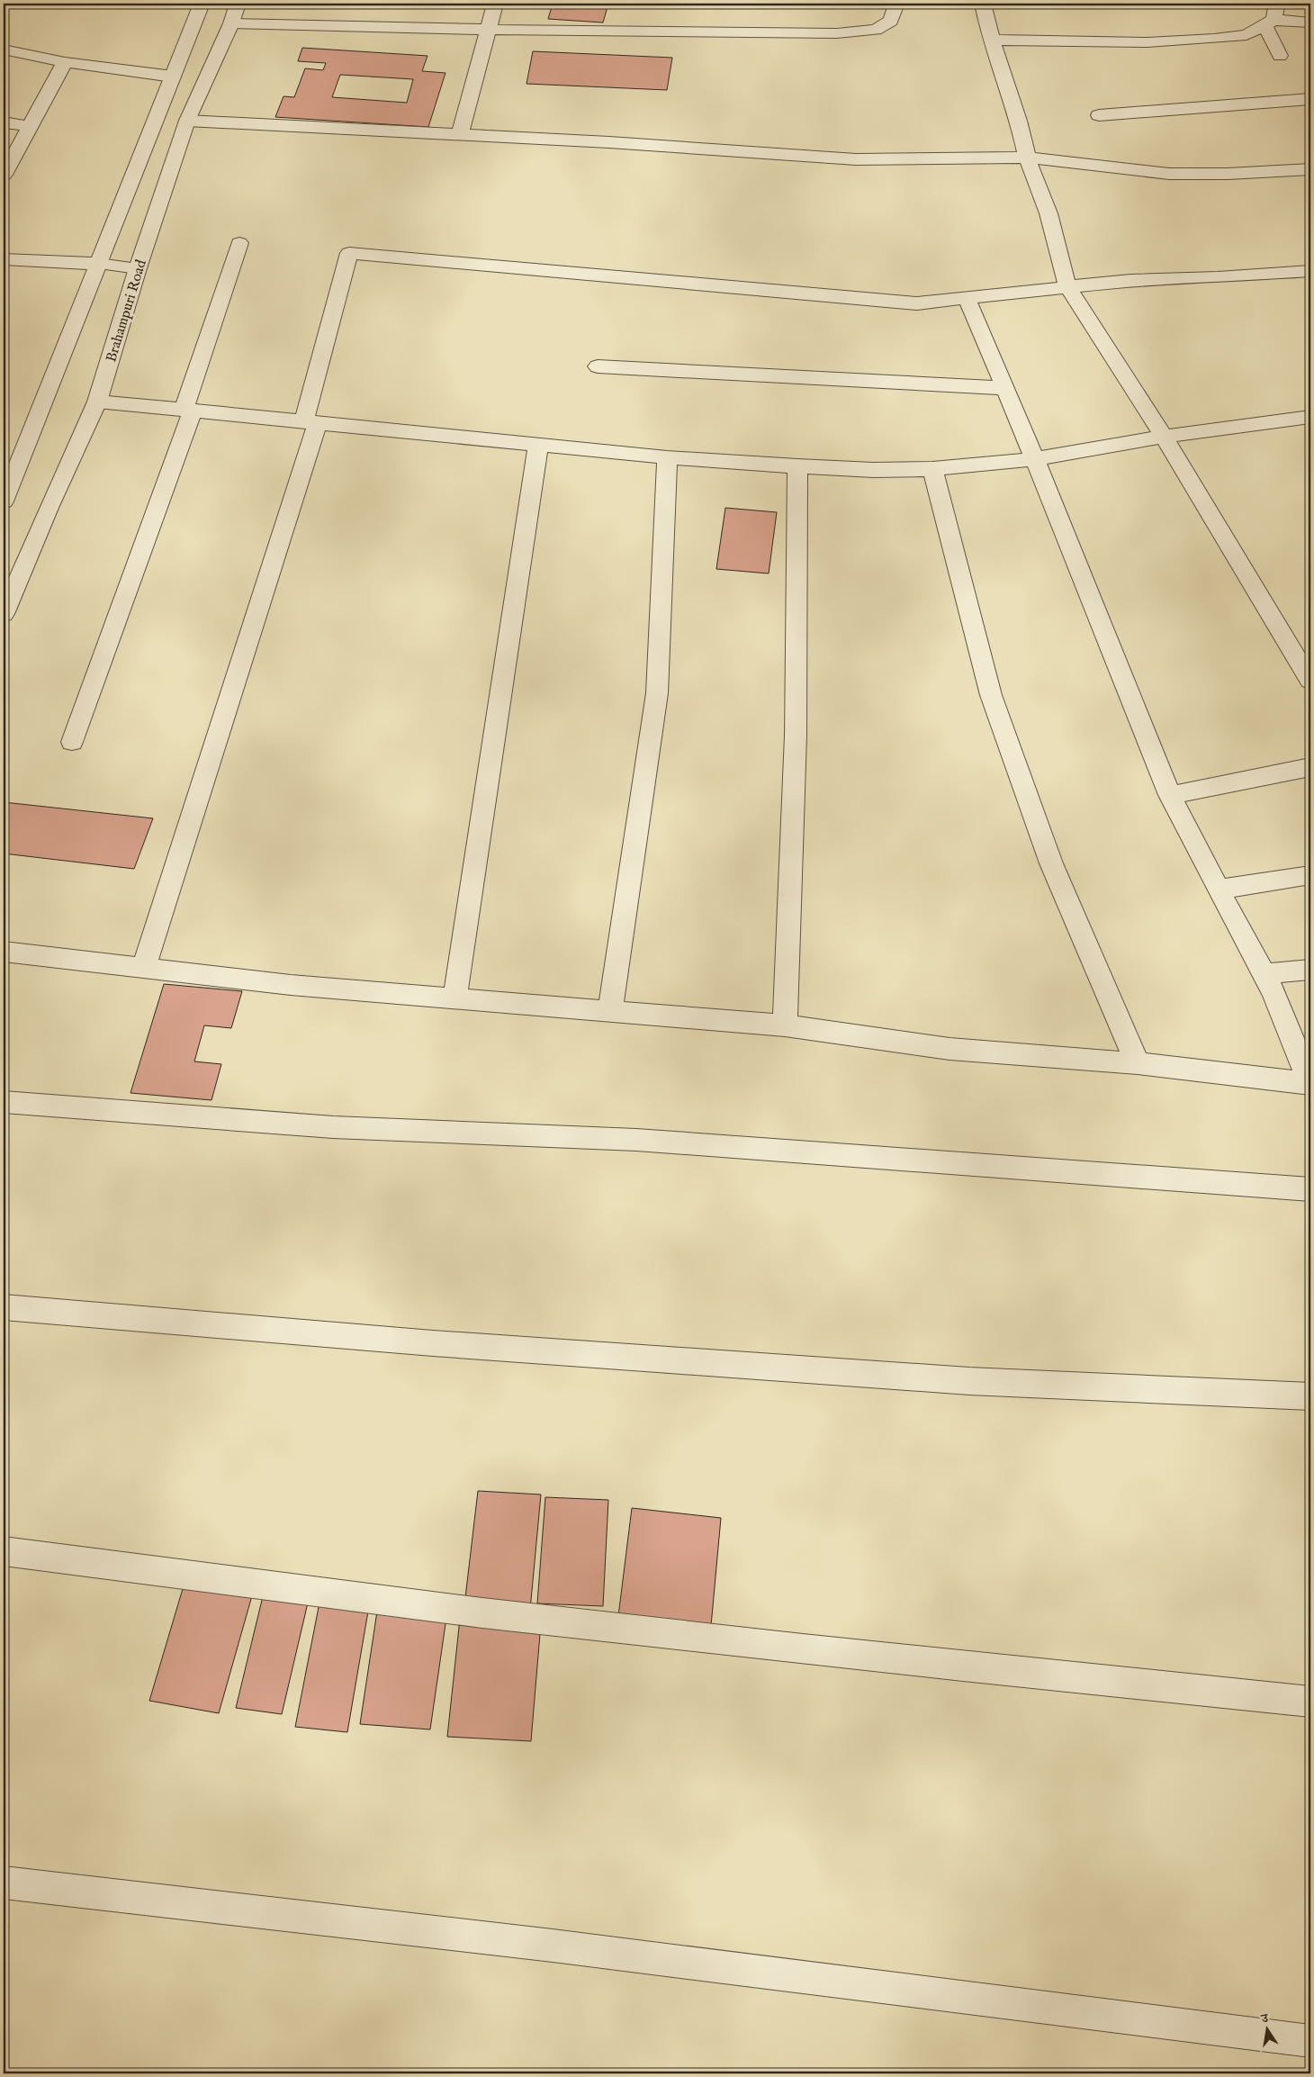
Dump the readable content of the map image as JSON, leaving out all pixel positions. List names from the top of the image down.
{
  "streets": {
    "street": ["Brahampuri Road"]
  },
  "north": "top"
}
